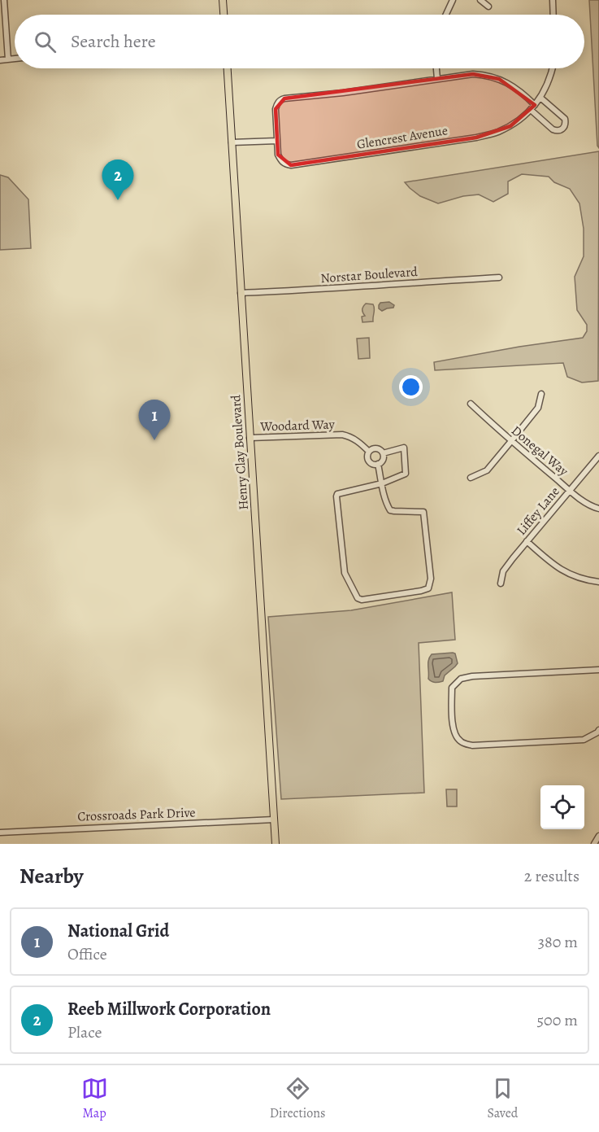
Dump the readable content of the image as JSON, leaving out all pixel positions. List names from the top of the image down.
{
  "streets": {
    "main road": ["Henry Clay Boulevard"],
    "street": [
      "Glencrest Avenue",
      "Norstar Boulevard",
      "Woodard Way",
      "Donegal Way",
      "Liffey Lane",
      "Crossroads Park Drive"
    ]
  },
  "crossings": [
    ["Norstar Boulevard", "Henry Clay Boulevard"],
    ["Woodard Way", "Henry Clay Boulevard"],
    ["Donegal Way", "Liffey Lane"],
    ["Henry Clay Boulevard", "Crossroads Park Drive"]
  ],
  "page": {
    "search": "Search here",
    "pins": ["2", "1"],
    "heading": ["Nearby", "2 results"],
    "list": [
      {
        "mark": "1",
        "name": "National Grid",
        "note": "Office",
        "value": "380 m"
      },
      {
        "mark": "2",
        "name": "Reeb Millwork Corporation",
        "note": "Place",
        "value": "500 m"
      }
    ],
    "nav": ["Map", "Directions", "Saved"]
  }
}
